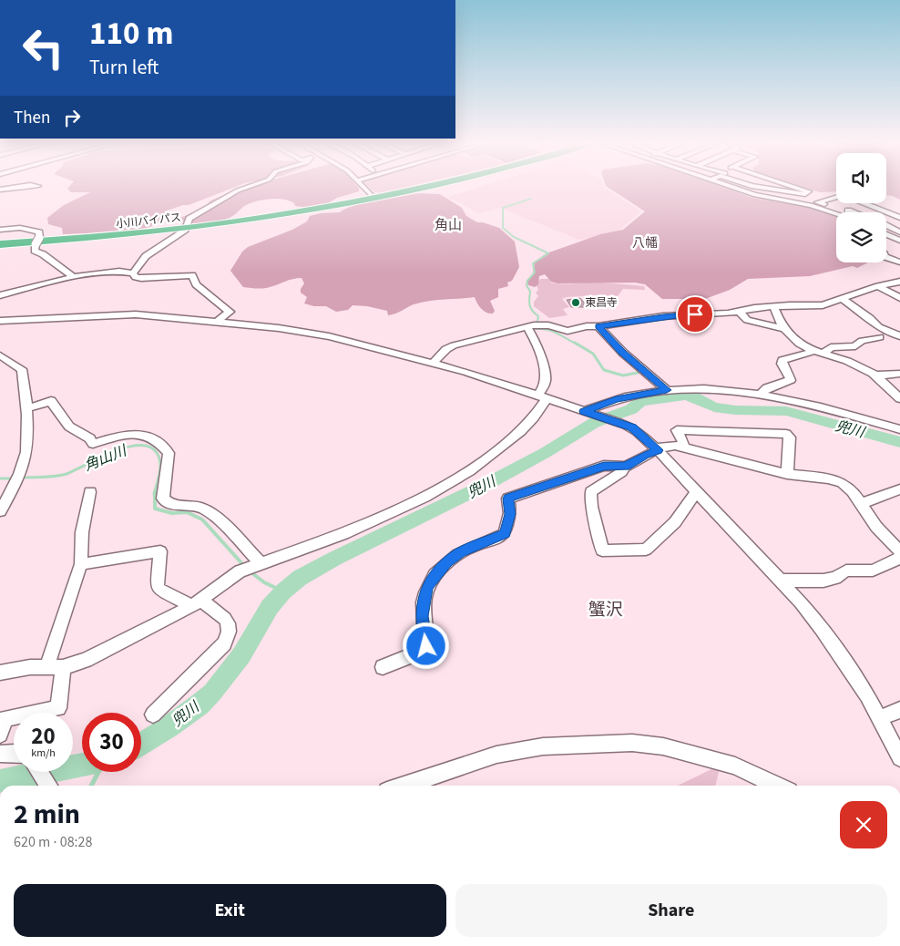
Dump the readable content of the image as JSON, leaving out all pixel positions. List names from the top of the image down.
{
  "streets": {
    "highway": ["小川バイパス"]
  },
  "districts": ["角山", "八幡", "蟹沢"],
  "water": ["兜川", "角山川"],
  "places": ["東昌寺"],
  "page": {
    "turn": ["110 m", "Turn left"],
    "then": "Then",
    "speed": "20 km/h",
    "limit": "30",
    "heading": ["2 min", "620 m · 08:28"],
    "buttons": ["Exit", "Share"]
  }
}
